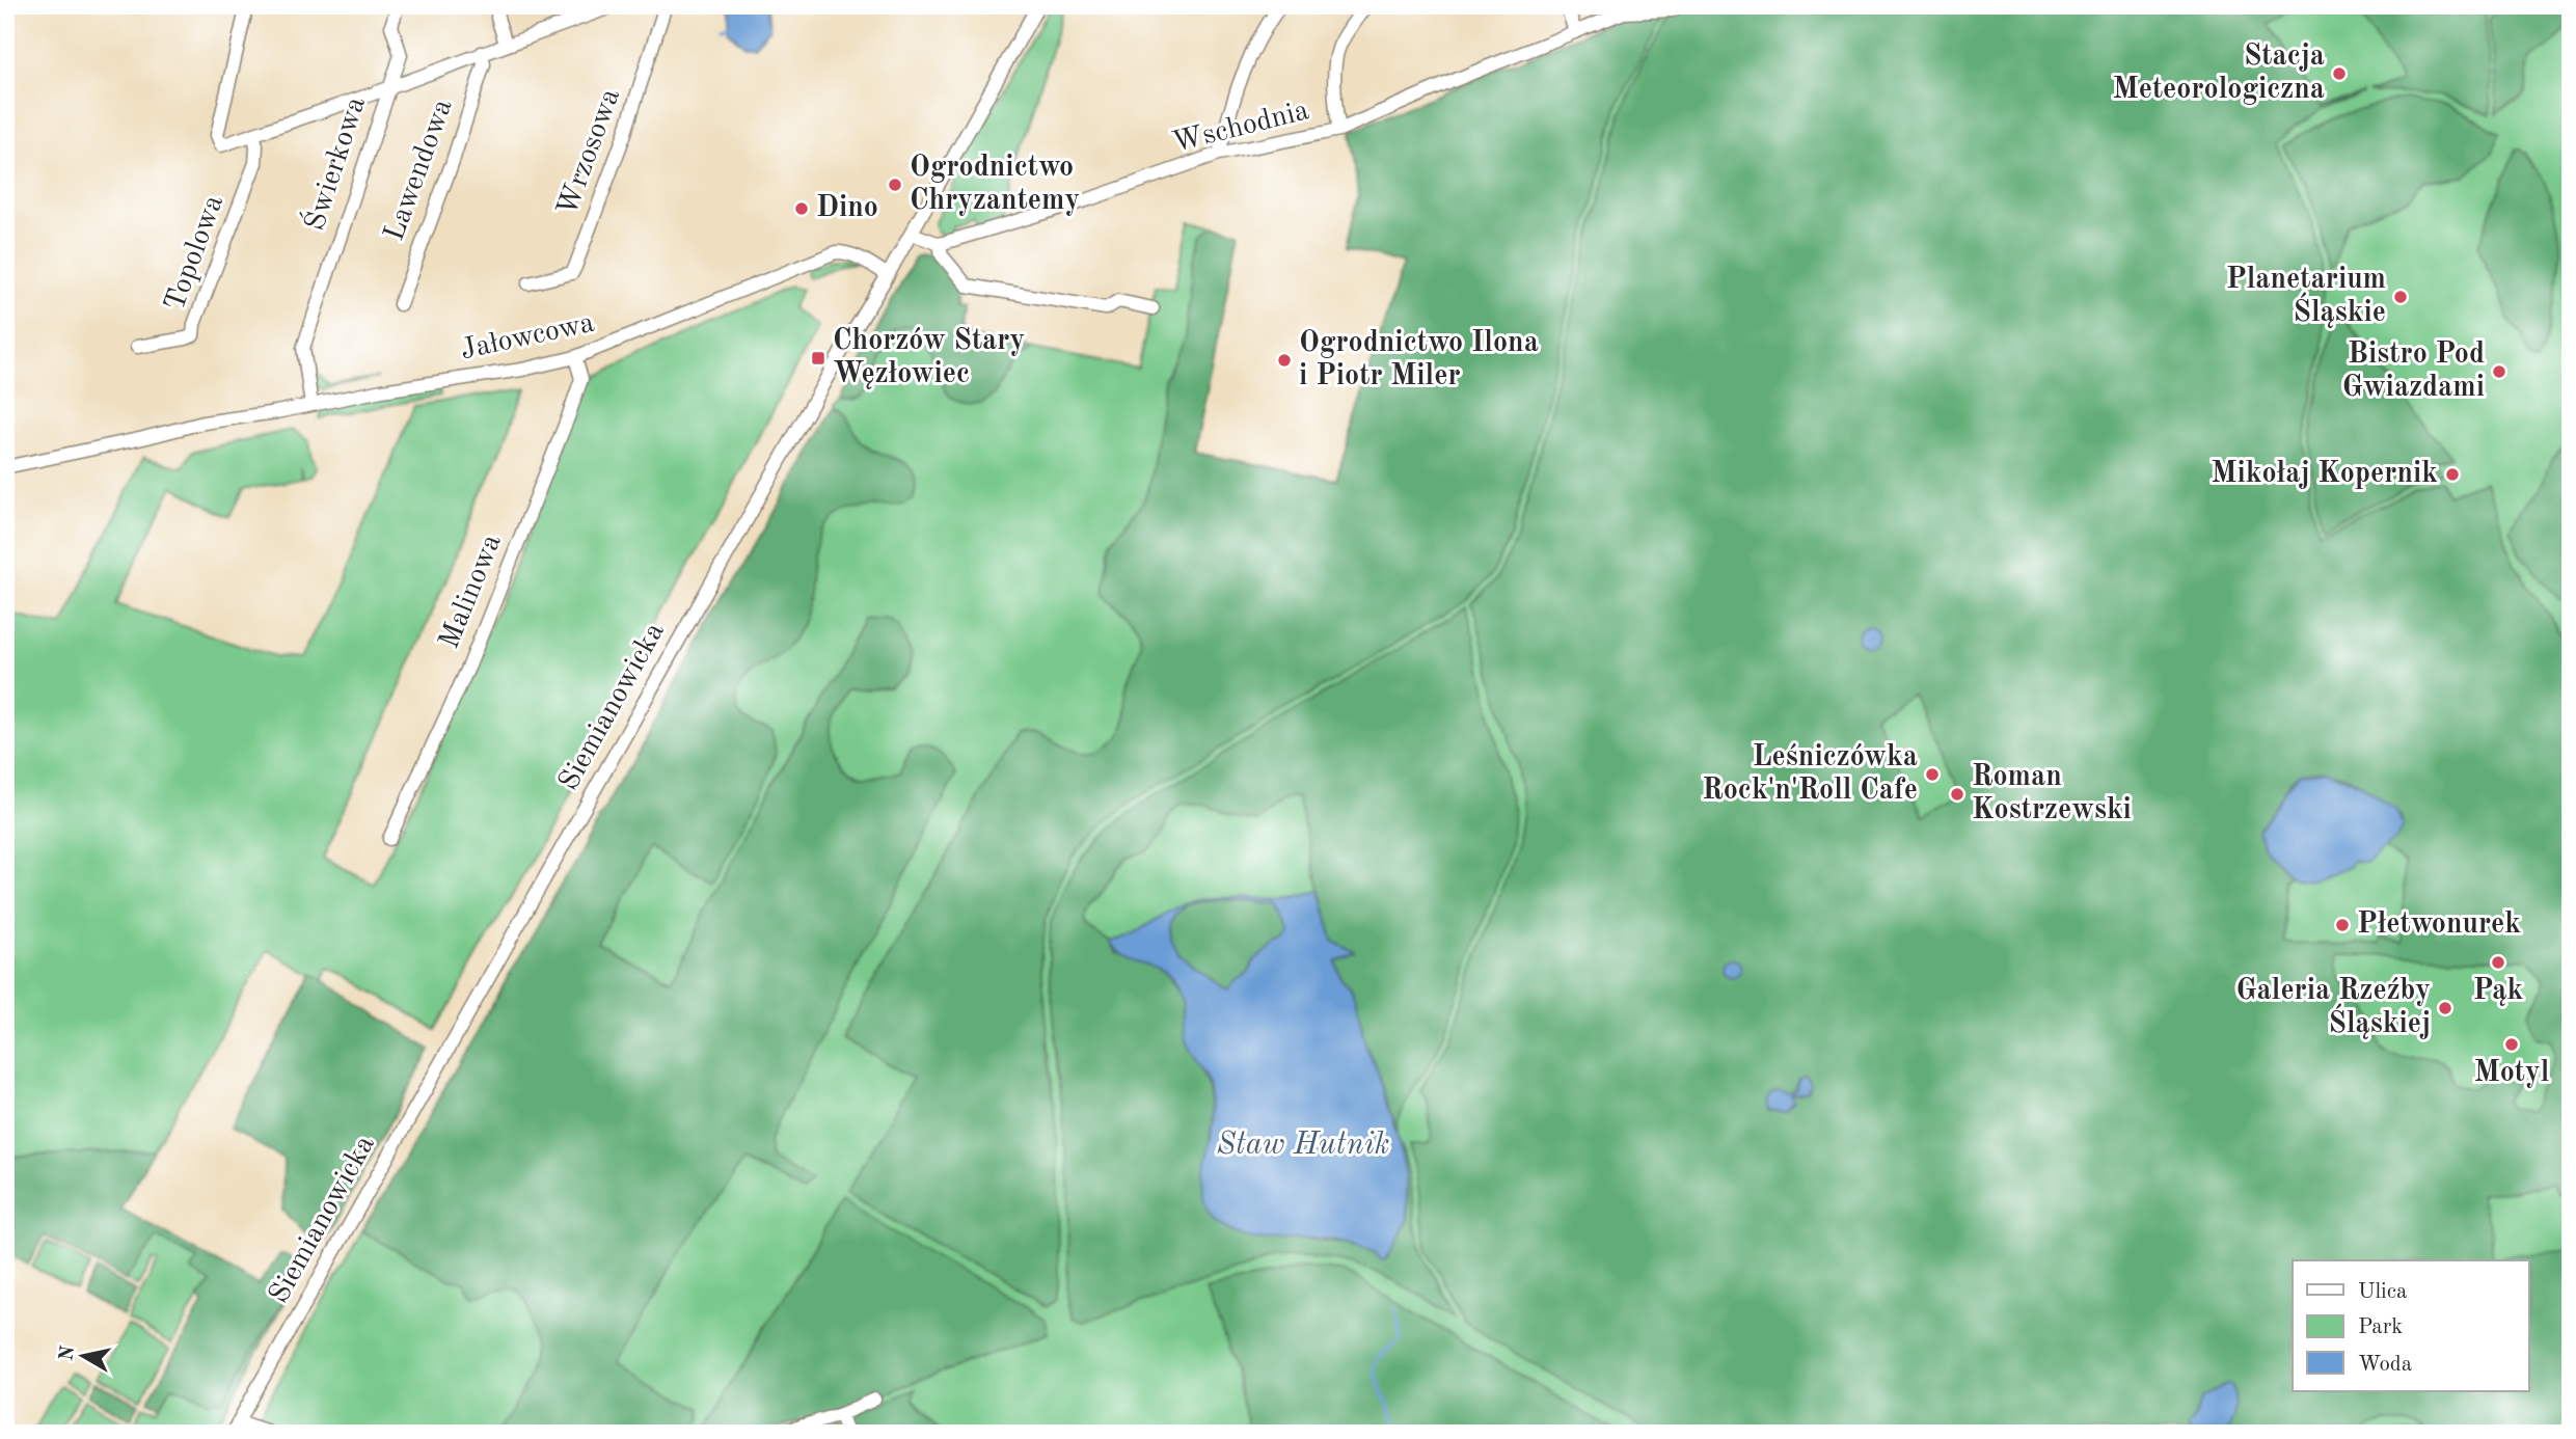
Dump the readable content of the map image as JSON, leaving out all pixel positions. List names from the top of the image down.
{
  "streets": {
    "street": [
      "Wschodnia",
      "Wrzosowa",
      "Świerkowa",
      "Lawendowa",
      "Topolowa",
      "Jałowcowa",
      "Malinowa",
      "Siemianowicka"
    ]
  },
  "crossings": [
    ["Świerkowa", "Lawendowa"],
    ["Świerkowa", "Jałowcowa"],
    ["Jałowcowa", "Malinowa"],
    ["Jałowcowa", "Siemianowicka"]
  ],
  "water": ["Staw Hutnik"],
  "places": {
    "other": [
      "Stacja Meteorologiczna",
      "Ogrodnictwo Chryzantemy",
      "Dino",
      "Planetarium Śląskie",
      "Ogrodnictwo Ilona i Piotr Miler",
      "Bistro Pod Gwiazdami",
      "Mikołaj Kopernik",
      "Leśniczówka Rock'n'Roll Cafe",
      "Roman Kostrzewski",
      "Płetwonurek",
      "Pąk",
      "Galeria Rzeźby Śląskiej",
      "Motyl"
    ],
    "transit": ["Chorzów Stary Węzłowiec"]
  },
  "legend": ["Ulica", "Park", "Woda"],
  "north": "left"
}
